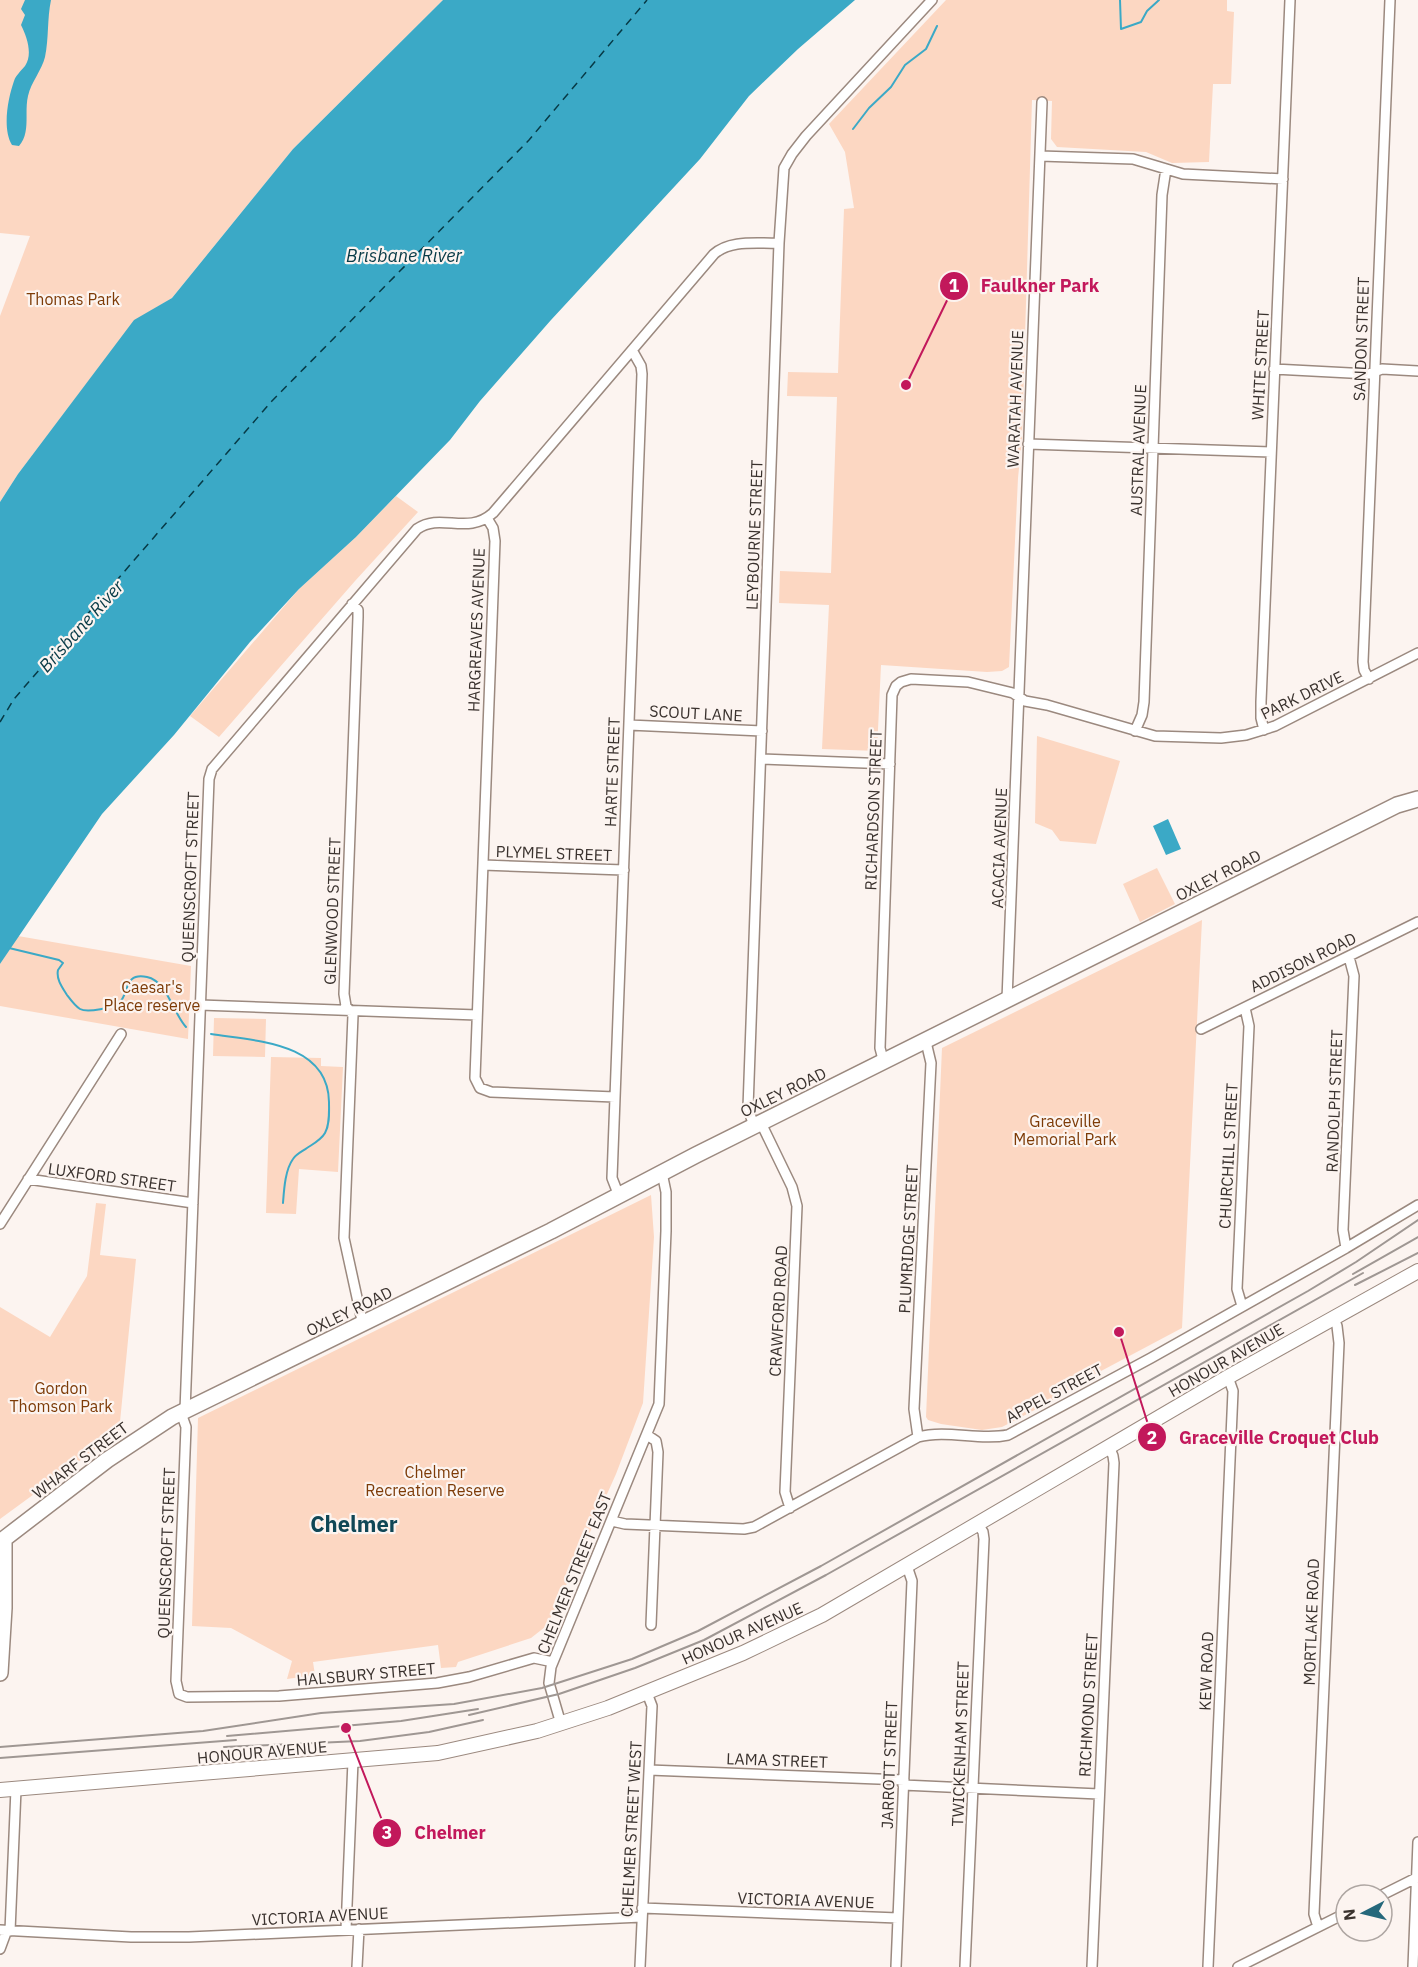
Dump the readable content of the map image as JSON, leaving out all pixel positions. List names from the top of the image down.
{
  "streets": {
    "main road": ["OXLEY ROAD", "HONOUR AVENUE", "WHARF STREET"],
    "street": [
      "SANDON STREET",
      "WHITE STREET",
      "WARATAH AVENUE",
      "AUSTRAL AVENUE",
      "LEYBOURNE STREET",
      "HARGREAVES AVENUE",
      "PARK DRIVE",
      "SCOUT LANE",
      "HARTE STREET",
      "RICHARDSON STREET",
      "ACACIA AVENUE",
      "PLYMEL STREET",
      "QUEENSCROFT STREET",
      "GLENWOOD STREET",
      "ADDISON ROAD",
      "RANDOLPH STREET",
      "CHURCHILL STREET",
      "LUXFORD STREET",
      "PLUMRIDGE STREET",
      "CRAWFORD ROAD",
      "APPEL STREET",
      "CHELMER STREET EAST",
      "MORTLAKE ROAD",
      "KEW ROAD",
      "HALSBURY STREET",
      "RICHMOND STREET",
      "TWICKENHAM STREET",
      "LAMA STREET",
      "JARROTT STREET",
      "CHELMER STREET WEST",
      "VICTORIA AVENUE"
    ]
  },
  "crossings": [
    ["SANDON STREET", "PARK DRIVE"],
    ["WHITE STREET", "PARK DRIVE"],
    ["WARATAH AVENUE", "PARK DRIVE"],
    ["WARATAH AVENUE", "RICHARDSON STREET"],
    ["WARATAH AVENUE", "ACACIA AVENUE"],
    ["AUSTRAL AVENUE", "PARK DRIVE"],
    ["LEYBOURNE STREET", "SCOUT LANE"],
    ["LEYBOURNE STREET", "OXLEY ROAD"],
    ["LEYBOURNE STREET", "CRAWFORD ROAD"],
    ["HARGREAVES AVENUE", "HARTE STREET"],
    ["HARGREAVES AVENUE", "PLYMEL STREET"],
    ["HARGREAVES AVENUE", "QUEENSCROFT STREET"],
    ["PARK DRIVE", "RICHARDSON STREET"],
    ["PARK DRIVE", "ACACIA AVENUE"],
    ["SCOUT LANE", "HARTE STREET"],
    ["HARTE STREET", "PLYMEL STREET"],
    ["HARTE STREET", "OXLEY ROAD"],
    ["RICHARDSON STREET", "ACACIA AVENUE"],
    ["RICHARDSON STREET", "OXLEY ROAD"],
    ["ACACIA AVENUE", "OXLEY ROAD"],
    ["OXLEY ROAD", "QUEENSCROFT STREET"],
    ["OXLEY ROAD", "GLENWOOD STREET"],
    ["OXLEY ROAD", "PLUMRIDGE STREET"],
    ["OXLEY ROAD", "CRAWFORD ROAD"],
    ["OXLEY ROAD", "WHARF STREET"],
    ["OXLEY ROAD", "CHELMER STREET EAST"],
    ["QUEENSCROFT STREET", "GLENWOOD STREET"],
    ["QUEENSCROFT STREET", "LUXFORD STREET"],
    ["QUEENSCROFT STREET", "WHARF STREET"],
    ["QUEENSCROFT STREET", "HALSBURY STREET"],
    ["ADDISON ROAD", "RANDOLPH STREET"],
    ["ADDISON ROAD", "CHURCHILL STREET"],
    ["RANDOLPH STREET", "APPEL STREET"],
    ["CHURCHILL STREET", "APPEL STREET"],
    ["PLUMRIDGE STREET", "APPEL STREET"],
    ["CRAWFORD ROAD", "APPEL STREET"],
    ["HONOUR AVENUE", "CHELMER STREET EAST"],
    ["HONOUR AVENUE", "MORTLAKE ROAD"],
    ["HONOUR AVENUE", "KEW ROAD"],
    ["HONOUR AVENUE", "RICHMOND STREET"],
    ["HONOUR AVENUE", "TWICKENHAM STREET"],
    ["HONOUR AVENUE", "JARROTT STREET"],
    ["HONOUR AVENUE", "CHELMER STREET WEST"],
    ["APPEL STREET", "CHELMER STREET EAST"],
    ["CHELMER STREET EAST", "HALSBURY STREET"],
    ["RICHMOND STREET", "LAMA STREET"],
    ["TWICKENHAM STREET", "LAMA STREET"],
    ["LAMA STREET", "JARROTT STREET"],
    ["LAMA STREET", "CHELMER STREET WEST"],
    ["JARROTT STREET", "VICTORIA AVENUE"],
    ["CHELMER STREET WEST", "VICTORIA AVENUE"]
  ],
  "districts": ["Chelmer"],
  "water": ["Brisbane River"],
  "parks": [
    "Thomas Park",
    "Caesar's Place reserve",
    "Graceville Memorial Park",
    "Gordon Thomson Park",
    "Chelmer Recreation Reserve"
  ],
  "places": ["Faulkner Park", "Graceville Croquet Club", "Chelmer"],
  "north": "left"
}
